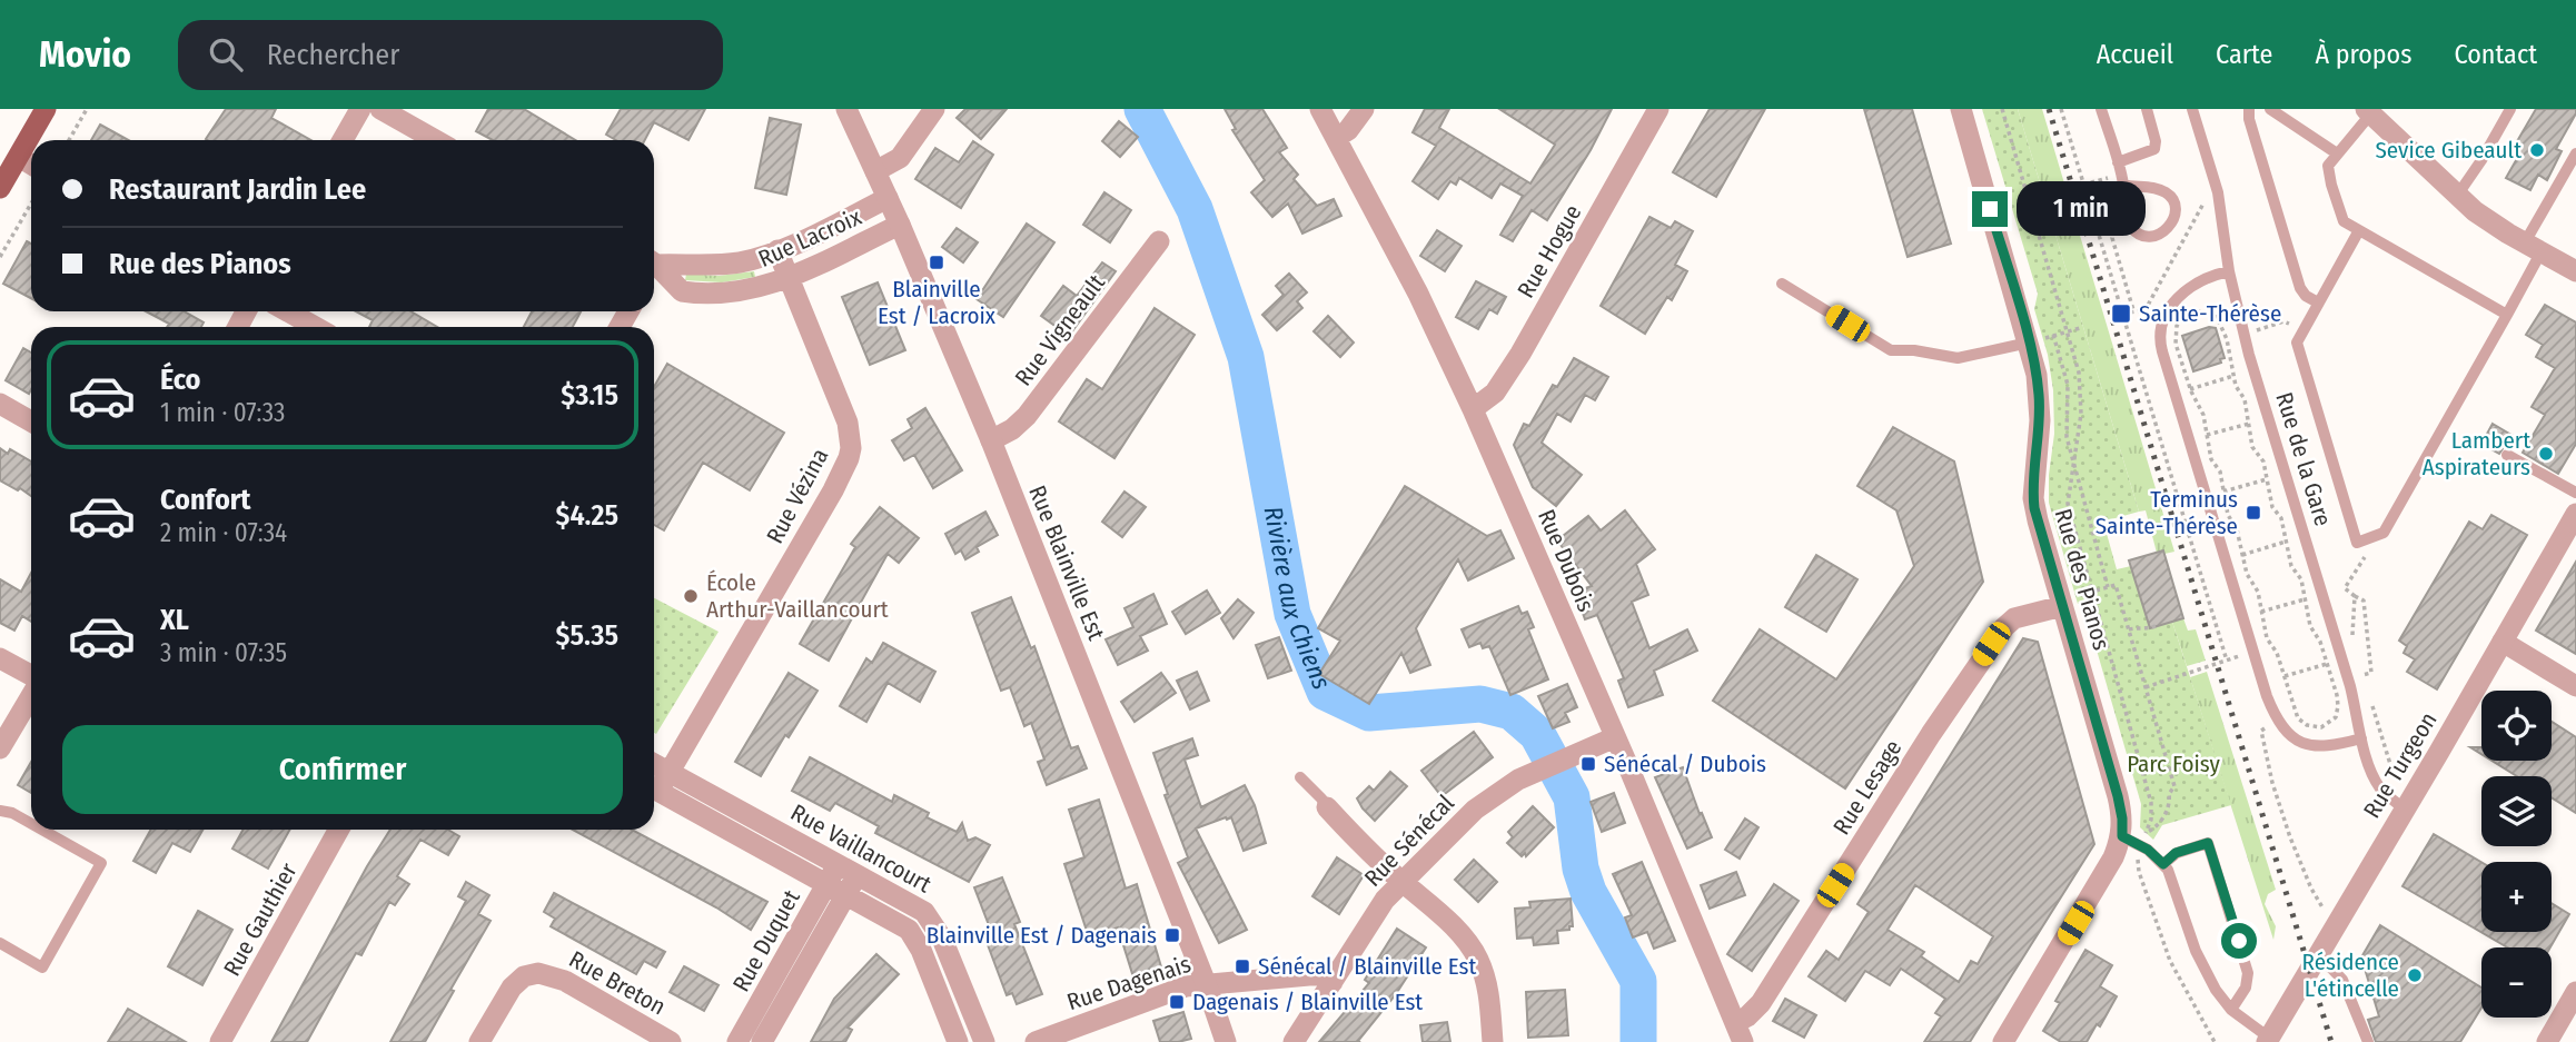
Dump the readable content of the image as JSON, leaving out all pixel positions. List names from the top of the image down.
{
  "streets": {
    "street": [
      "Rue Lacroix",
      "Rue Hogue",
      "Rue Vigneault",
      "Rue Vézina",
      "Rue Dubois",
      "Rue Blainville Est",
      "Rue des Pianos",
      "Rue Turgeon",
      "Rue Lesage",
      "Rue Sénécal",
      "Rue Vaillancourt",
      "Rue Gauthier",
      "Rue Duquet",
      "Rue Breton",
      "Rue Dagenais"
    ],
    "lane": ["Rue de la Gare"]
  },
  "crossings": [
    ["Rue Lacroix", "Rue Vézina"],
    ["Rue Lacroix", "Rue Blainville Est"],
    ["Rue Hogue", "Rue Dubois"],
    ["Rue Vigneault", "Rue Blainville Est"],
    ["Rue de la Gare", "Rue Turgeon"],
    ["Rue Vézina", "Rue Vaillancourt"],
    ["Rue Dubois", "Rue Lesage"],
    ["Rue Dubois", "Rue Sénécal"],
    ["Rue Blainville Est", "Rue Dagenais"],
    ["Rue des Pianos", "Rue Lesage"],
    ["Rue Sénécal", "Rue Dagenais"],
    ["Rue Vaillancourt", "Rue Duquet"]
  ],
  "water": ["Rivière aux Chiens"],
  "parks": ["Parc Foisy"],
  "places": {
    "other": [
      "Sevice Gibeault",
      "Lambert Aspirateurs",
      "École Arthur-Vaillancourt",
      "Résidence L'étincelle"
    ],
    "transit": [
      "Blainville Est / Lacroix",
      "Sainte-Thérèse",
      "Terminus Sainte-Thérèse",
      "Sénécal / Dubois",
      "Blainville Est / Dagenais",
      "Sénécal / Blainville Est",
      "Dagenais / Blainville Est"
    ]
  },
  "page": {
    "header": "Movio",
    "search": "Rechercher",
    "nav": [
      "Accueil",
      "Carte",
      "À propos",
      "Contact"
    ],
    "banner": ["Restaurant Jardin Lee", "Rue des Pianos"],
    "bubble": "1 min",
    "list": [
      {
        "name": "Éco",
        "note": "1 min · 07:33",
        "value": "$3.15"
      },
      {
        "name": "Confort",
        "note": "2 min · 07:34",
        "value": "$4.25"
      },
      {
        "name": "XL",
        "note": "3 min · 07:35",
        "value": "$5.35"
      }
    ],
    "map_buttons": ["+", "−"],
    "buttons": "Confirmer"
  }
}
